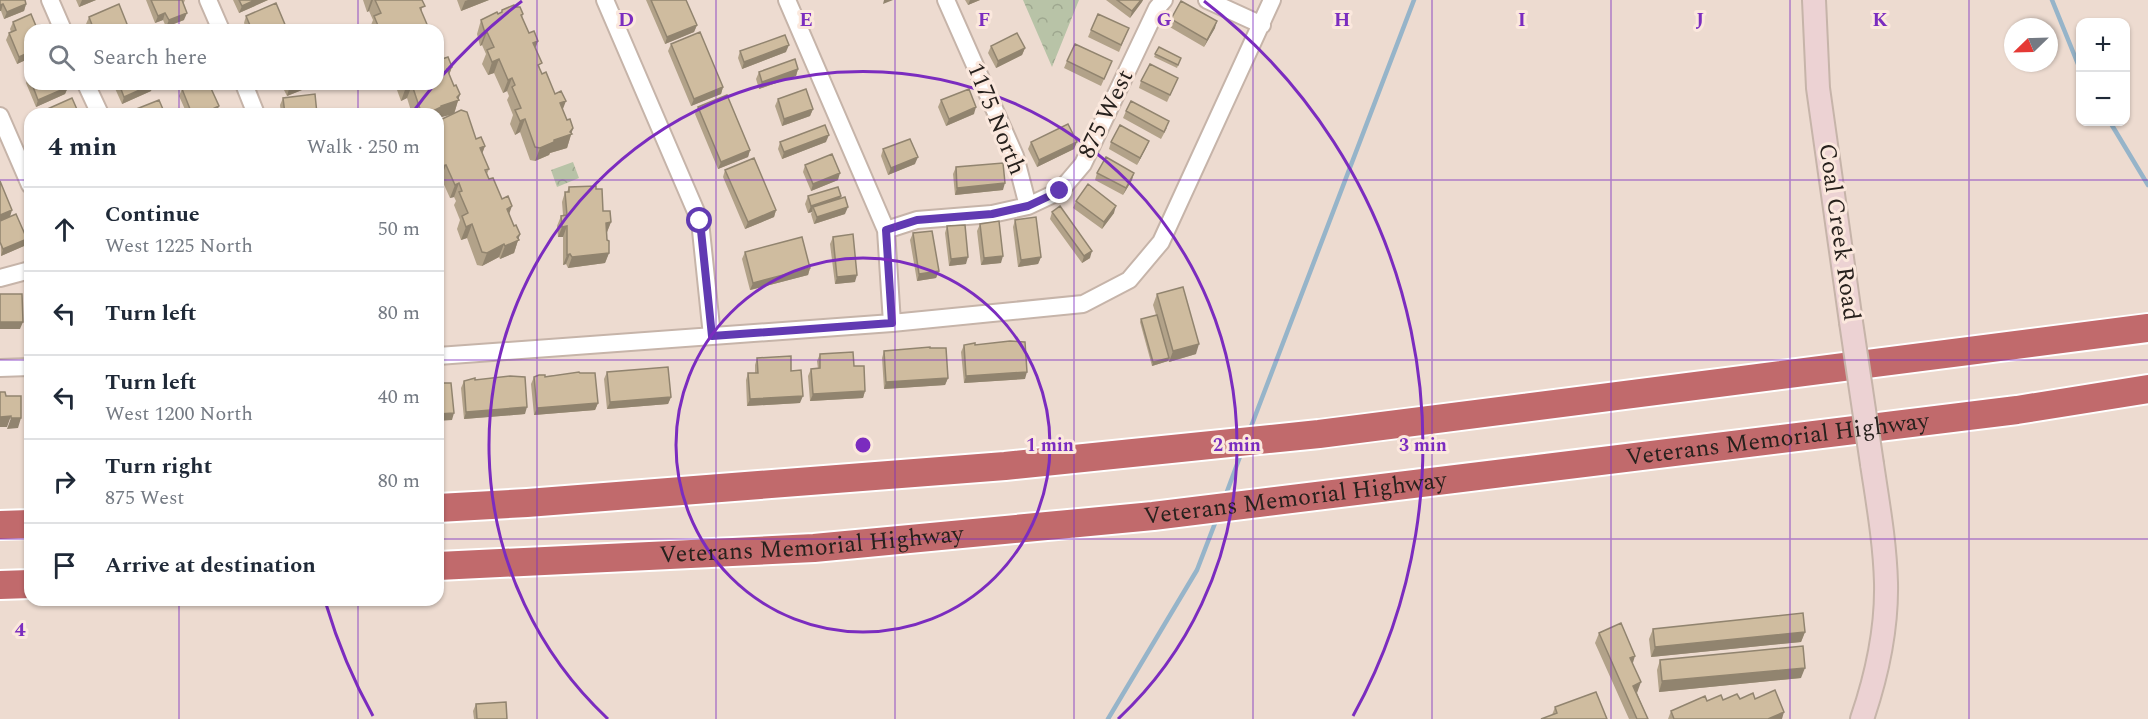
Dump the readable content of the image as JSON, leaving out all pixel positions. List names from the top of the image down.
{
  "streets": {
    "highway": ["Veterans Memorial Highway"],
    "main road": ["Coal Creek Road"],
    "street": ["875 West", "1175 North"]
  },
  "crossings": [
    ["875 West", "1175 North"]
  ],
  "north": "bottom left",
  "page": {
    "map_buttons": ["+", "−"],
    "search": "Search here",
    "heading": ["4 min", "Walk · 250 m"],
    "list": [
      ["Continue", "West 1225 North", "50 m"],
      ["Turn left", "80 m"],
      ["Turn left", "West 1200 North", "40 m"],
      ["Turn right", "875 West", "80 m"],
      "Arrive at destination"
    ]
  },
  "grid": {
    "columns": [
      "D",
      "E",
      "F",
      "G",
      "H",
      "I",
      "J",
      "K"
    ],
    "rows": ["4"]
  },
  "rings": ["1 min", "2 min", "3 min"]
}
